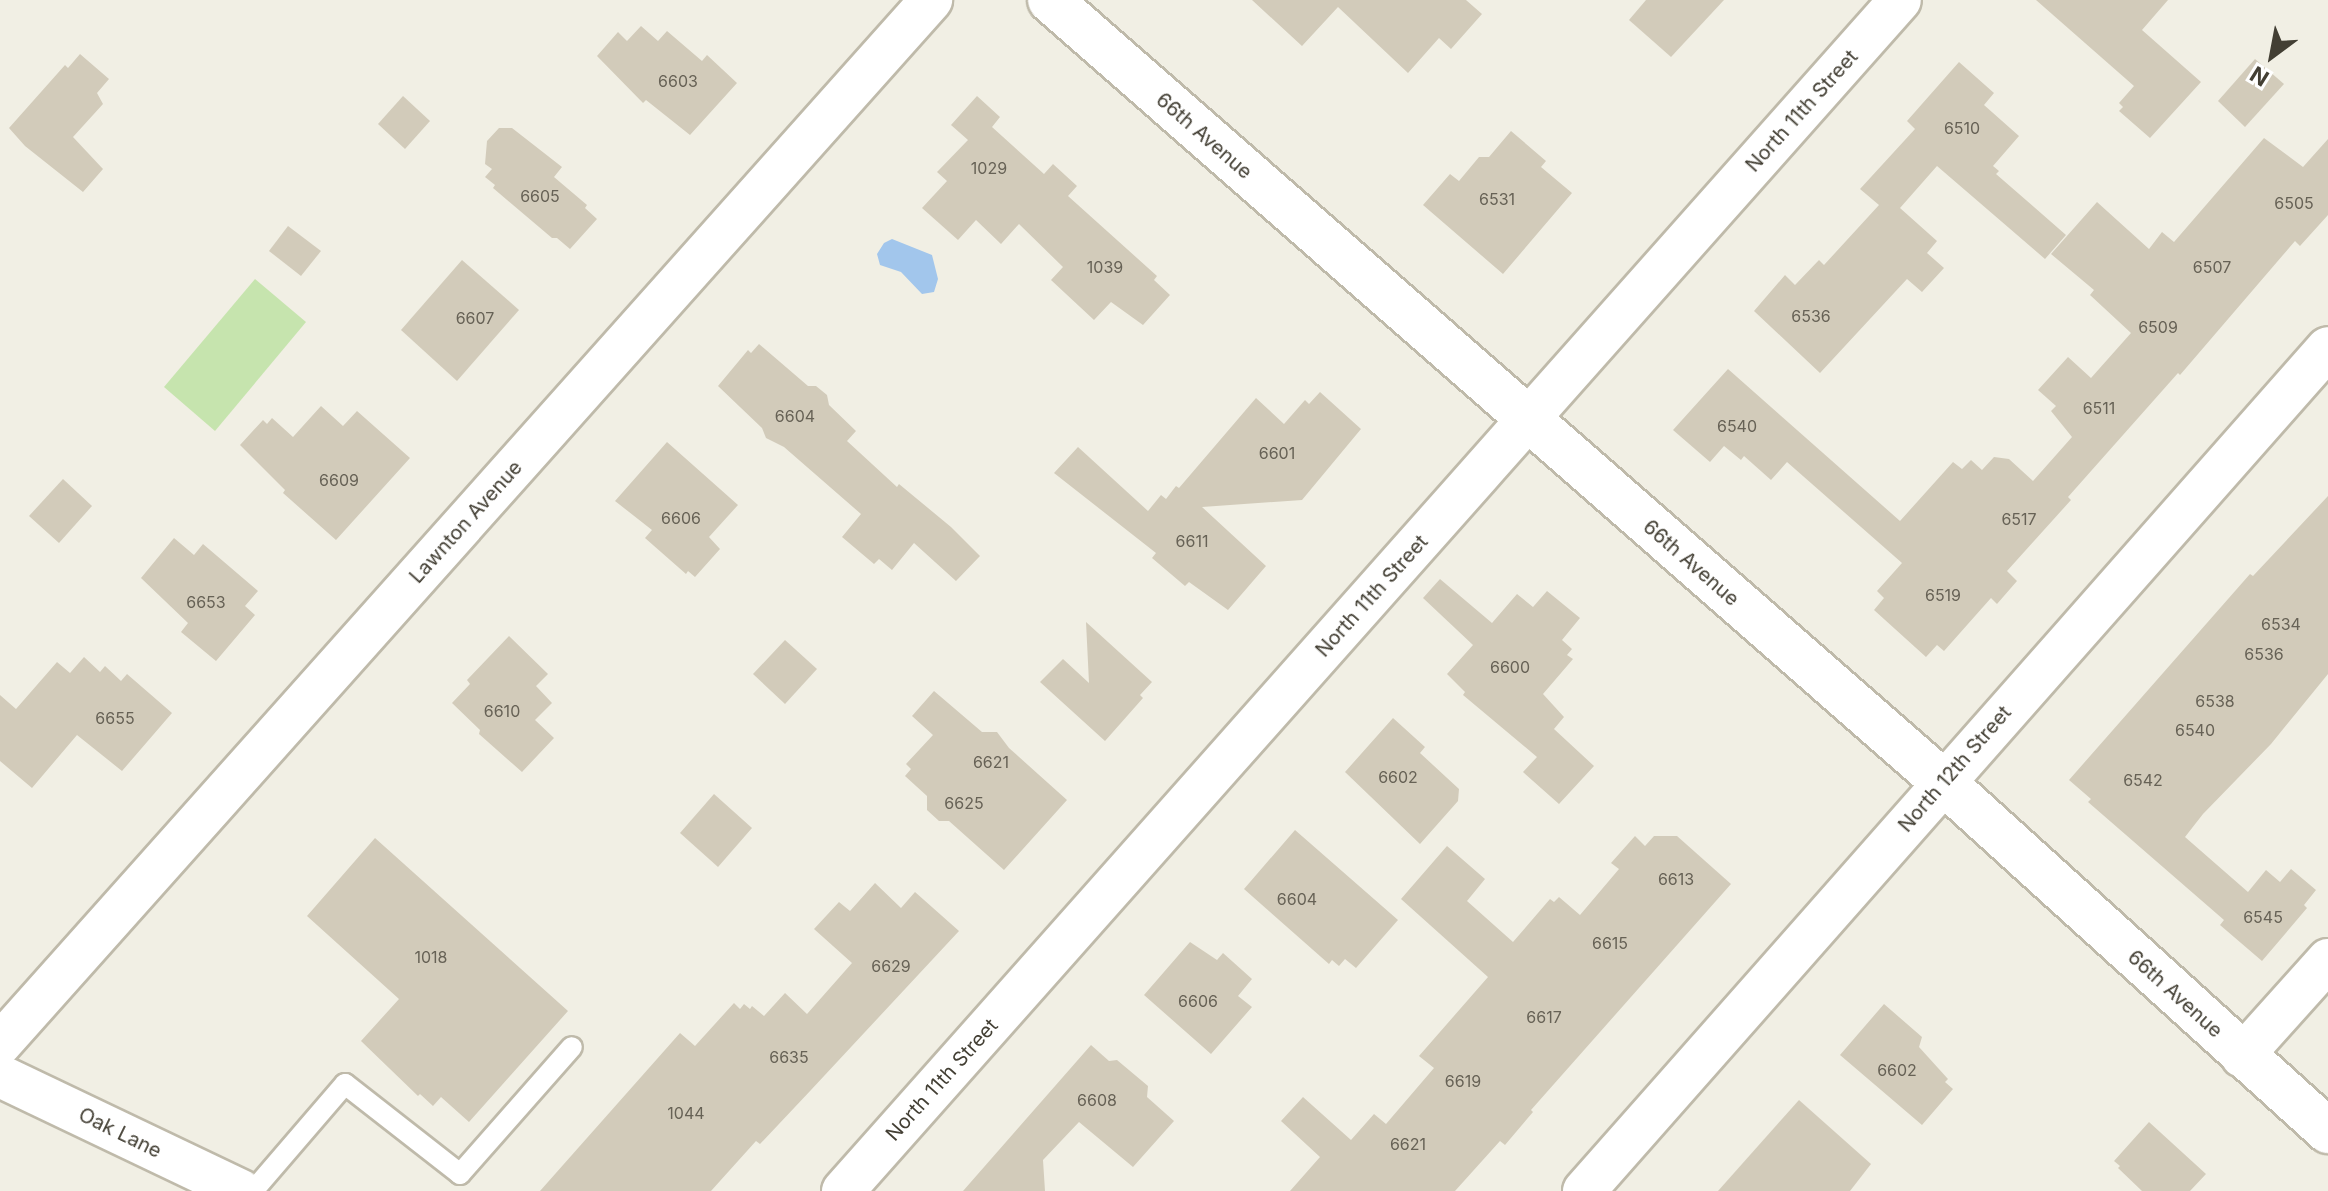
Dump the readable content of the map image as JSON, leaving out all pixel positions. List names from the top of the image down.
{
  "streets": {
    "street": [
      "North 11th Street",
      "66th Avenue",
      "Lawnton Avenue",
      "North 12th Street",
      "Oak Lane"
    ]
  },
  "crossings": [
    ["North 11th Street", "66th Avenue"],
    ["66th Avenue", "North 12th Street"]
  ],
  "house_numbers": [
    "6603",
    "6510",
    "1029",
    "6605",
    "6531",
    "6505",
    "1039",
    "6507",
    "6536",
    "6607",
    "6509",
    "6511",
    "6604",
    "6540",
    "6601",
    "6609",
    "6606",
    "6517",
    "6611",
    "6519",
    "6653",
    "6534",
    "6536",
    "6600",
    "6538",
    "6610",
    "6655",
    "6540",
    "6621",
    "6602",
    "6542",
    "6625",
    "6613",
    "6604",
    "6545",
    "6615",
    "1018",
    "6629",
    "6606",
    "6617",
    "6635",
    "6602",
    "6619",
    "6608",
    "1044",
    "6621"
  ],
  "north": "bottom left"
}
